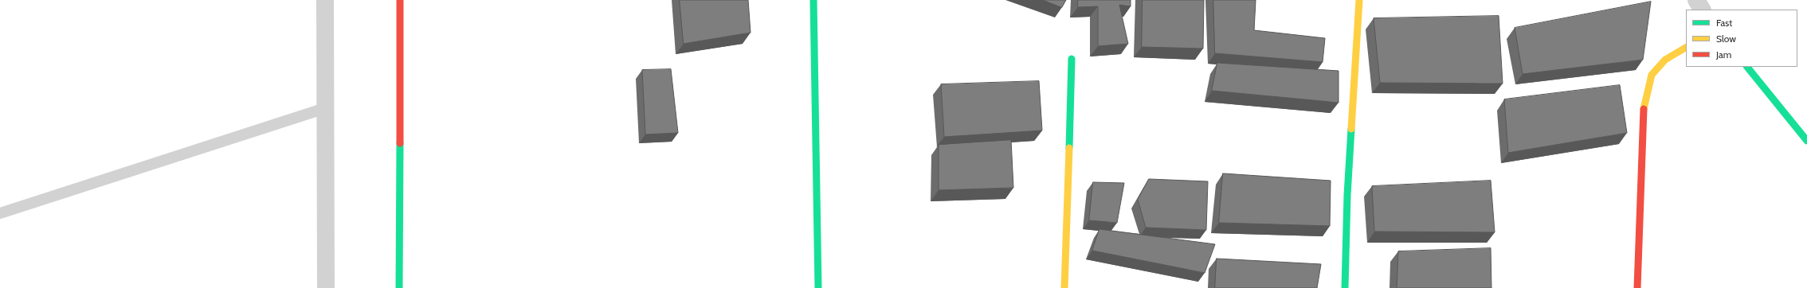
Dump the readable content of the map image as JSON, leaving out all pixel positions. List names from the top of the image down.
{
  "legend": ["Fast", "Slow", "Jam"]
}
